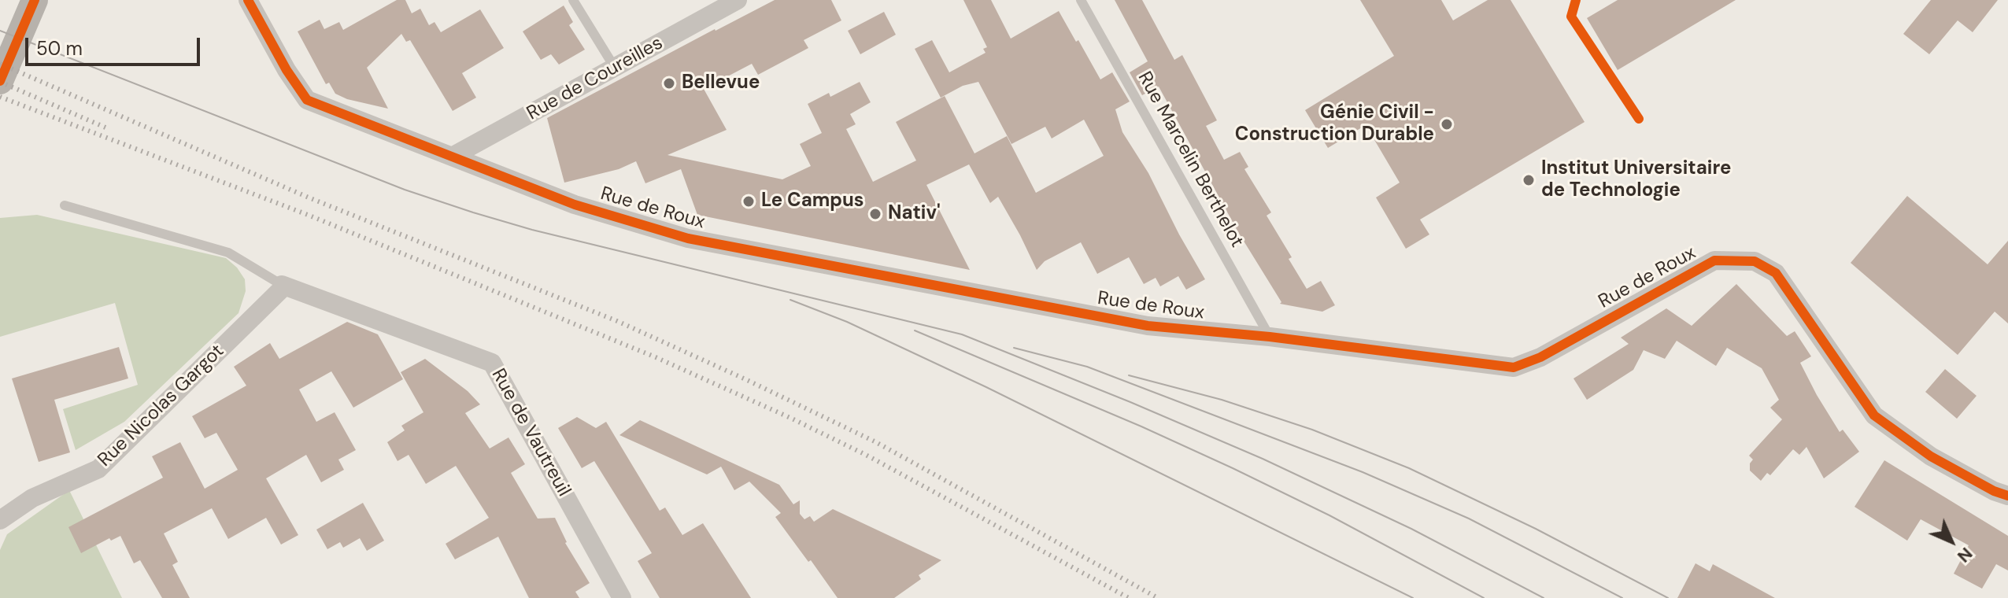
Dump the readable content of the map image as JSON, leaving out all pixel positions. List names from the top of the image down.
{
  "streets": {
    "street": [
      "Rue de Coureilles",
      "Rue de Roux",
      "Rue Nicolas Gargot",
      "Rue de Vautreuil"
    ],
    "lane": ["Rue Marcelin Berthelot"]
  },
  "crossings": [
    ["Rue de Coureilles", "Rue de Roux"],
    ["Rue Marcelin Berthelot", "Rue de Roux"],
    ["Rue Nicolas Gargot", "Rue de Vautreuil"]
  ],
  "places": [
    "Bellevue",
    "Génie Civil - Construction Durable",
    "Institut Universitaire de Technologie",
    "Le Campus",
    "Nativ'"
  ],
  "scale_bar": "50 m",
  "north": "bottom right"
}
